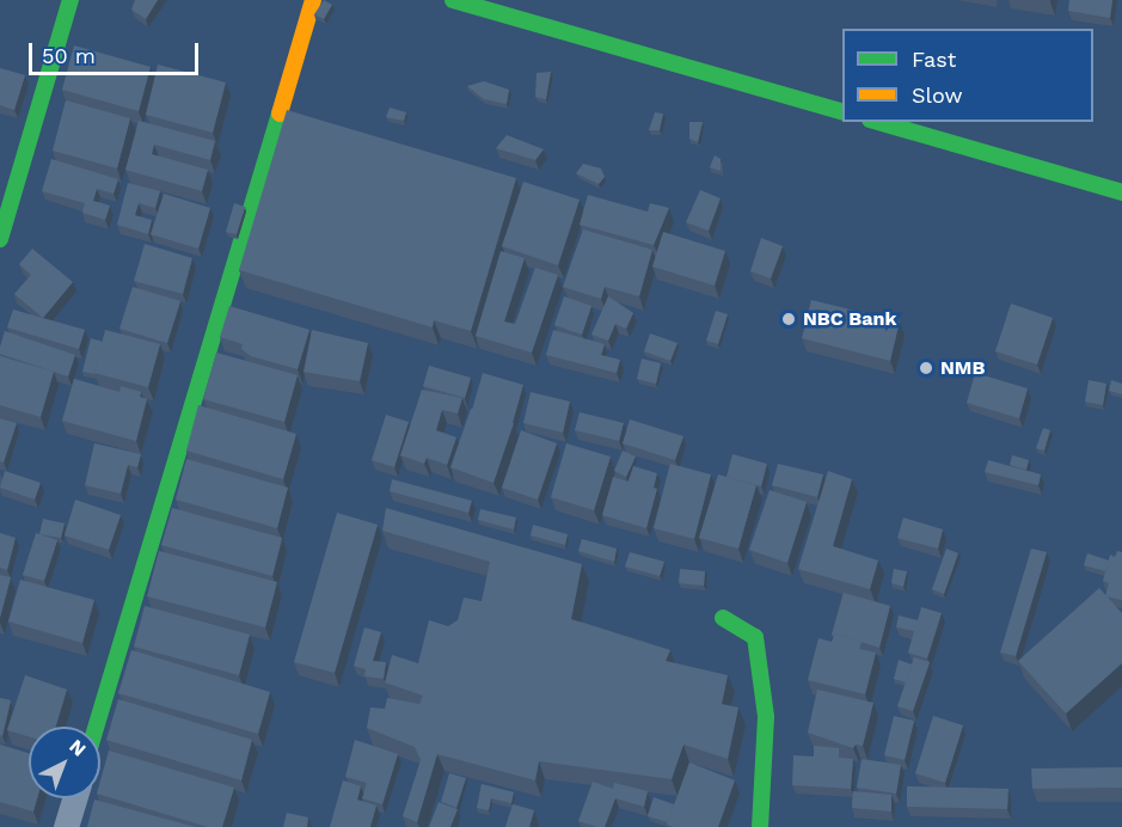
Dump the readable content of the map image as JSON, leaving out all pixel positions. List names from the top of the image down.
{
  "places": ["NBC Bank", "NMB"],
  "legend": ["Fast", "Slow"],
  "scale_bar": "50 m",
  "north": "top right"
}
